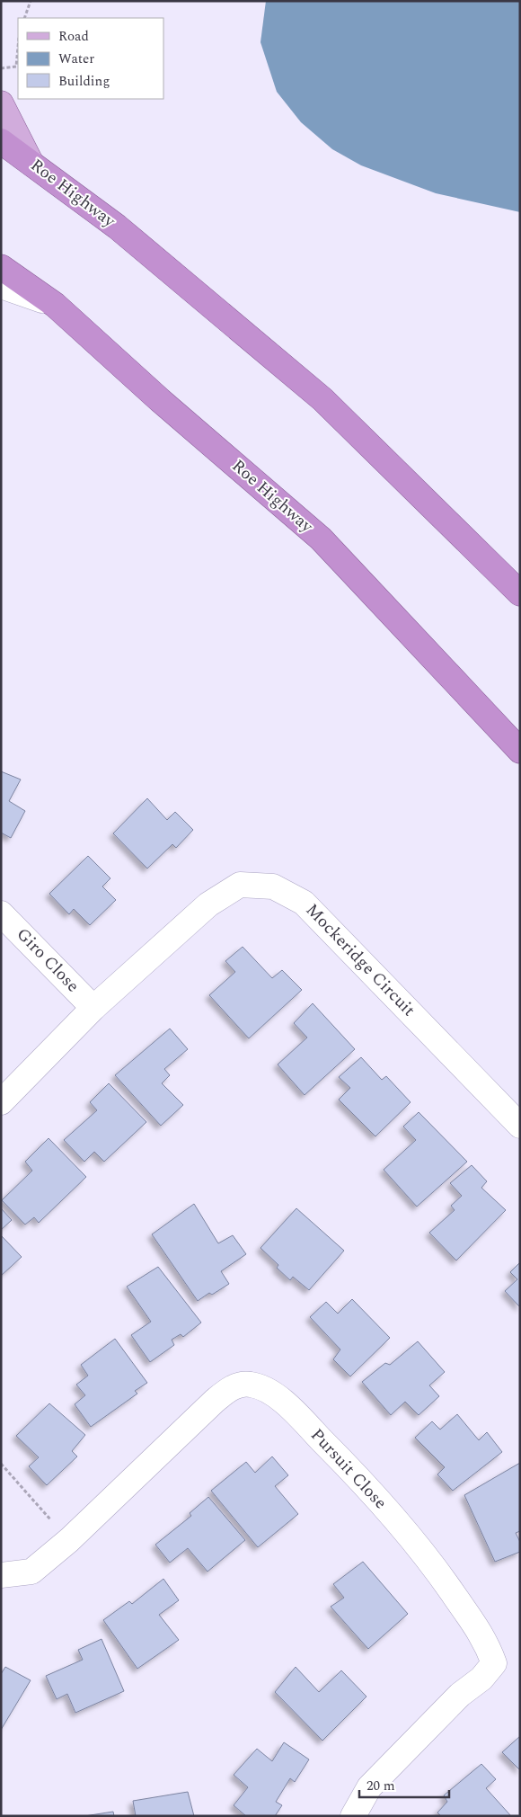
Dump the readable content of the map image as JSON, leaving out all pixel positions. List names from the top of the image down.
{
  "streets": {
    "highway": ["Roe Highway"],
    "street": ["Giro Close", "Mockeridge Circuit", "Pursuit Close"]
  },
  "crossings": [
    ["Giro Close", "Mockeridge Circuit"]
  ],
  "legend": ["Road", "Water", "Building"],
  "scale_bar": "20 m"
}
